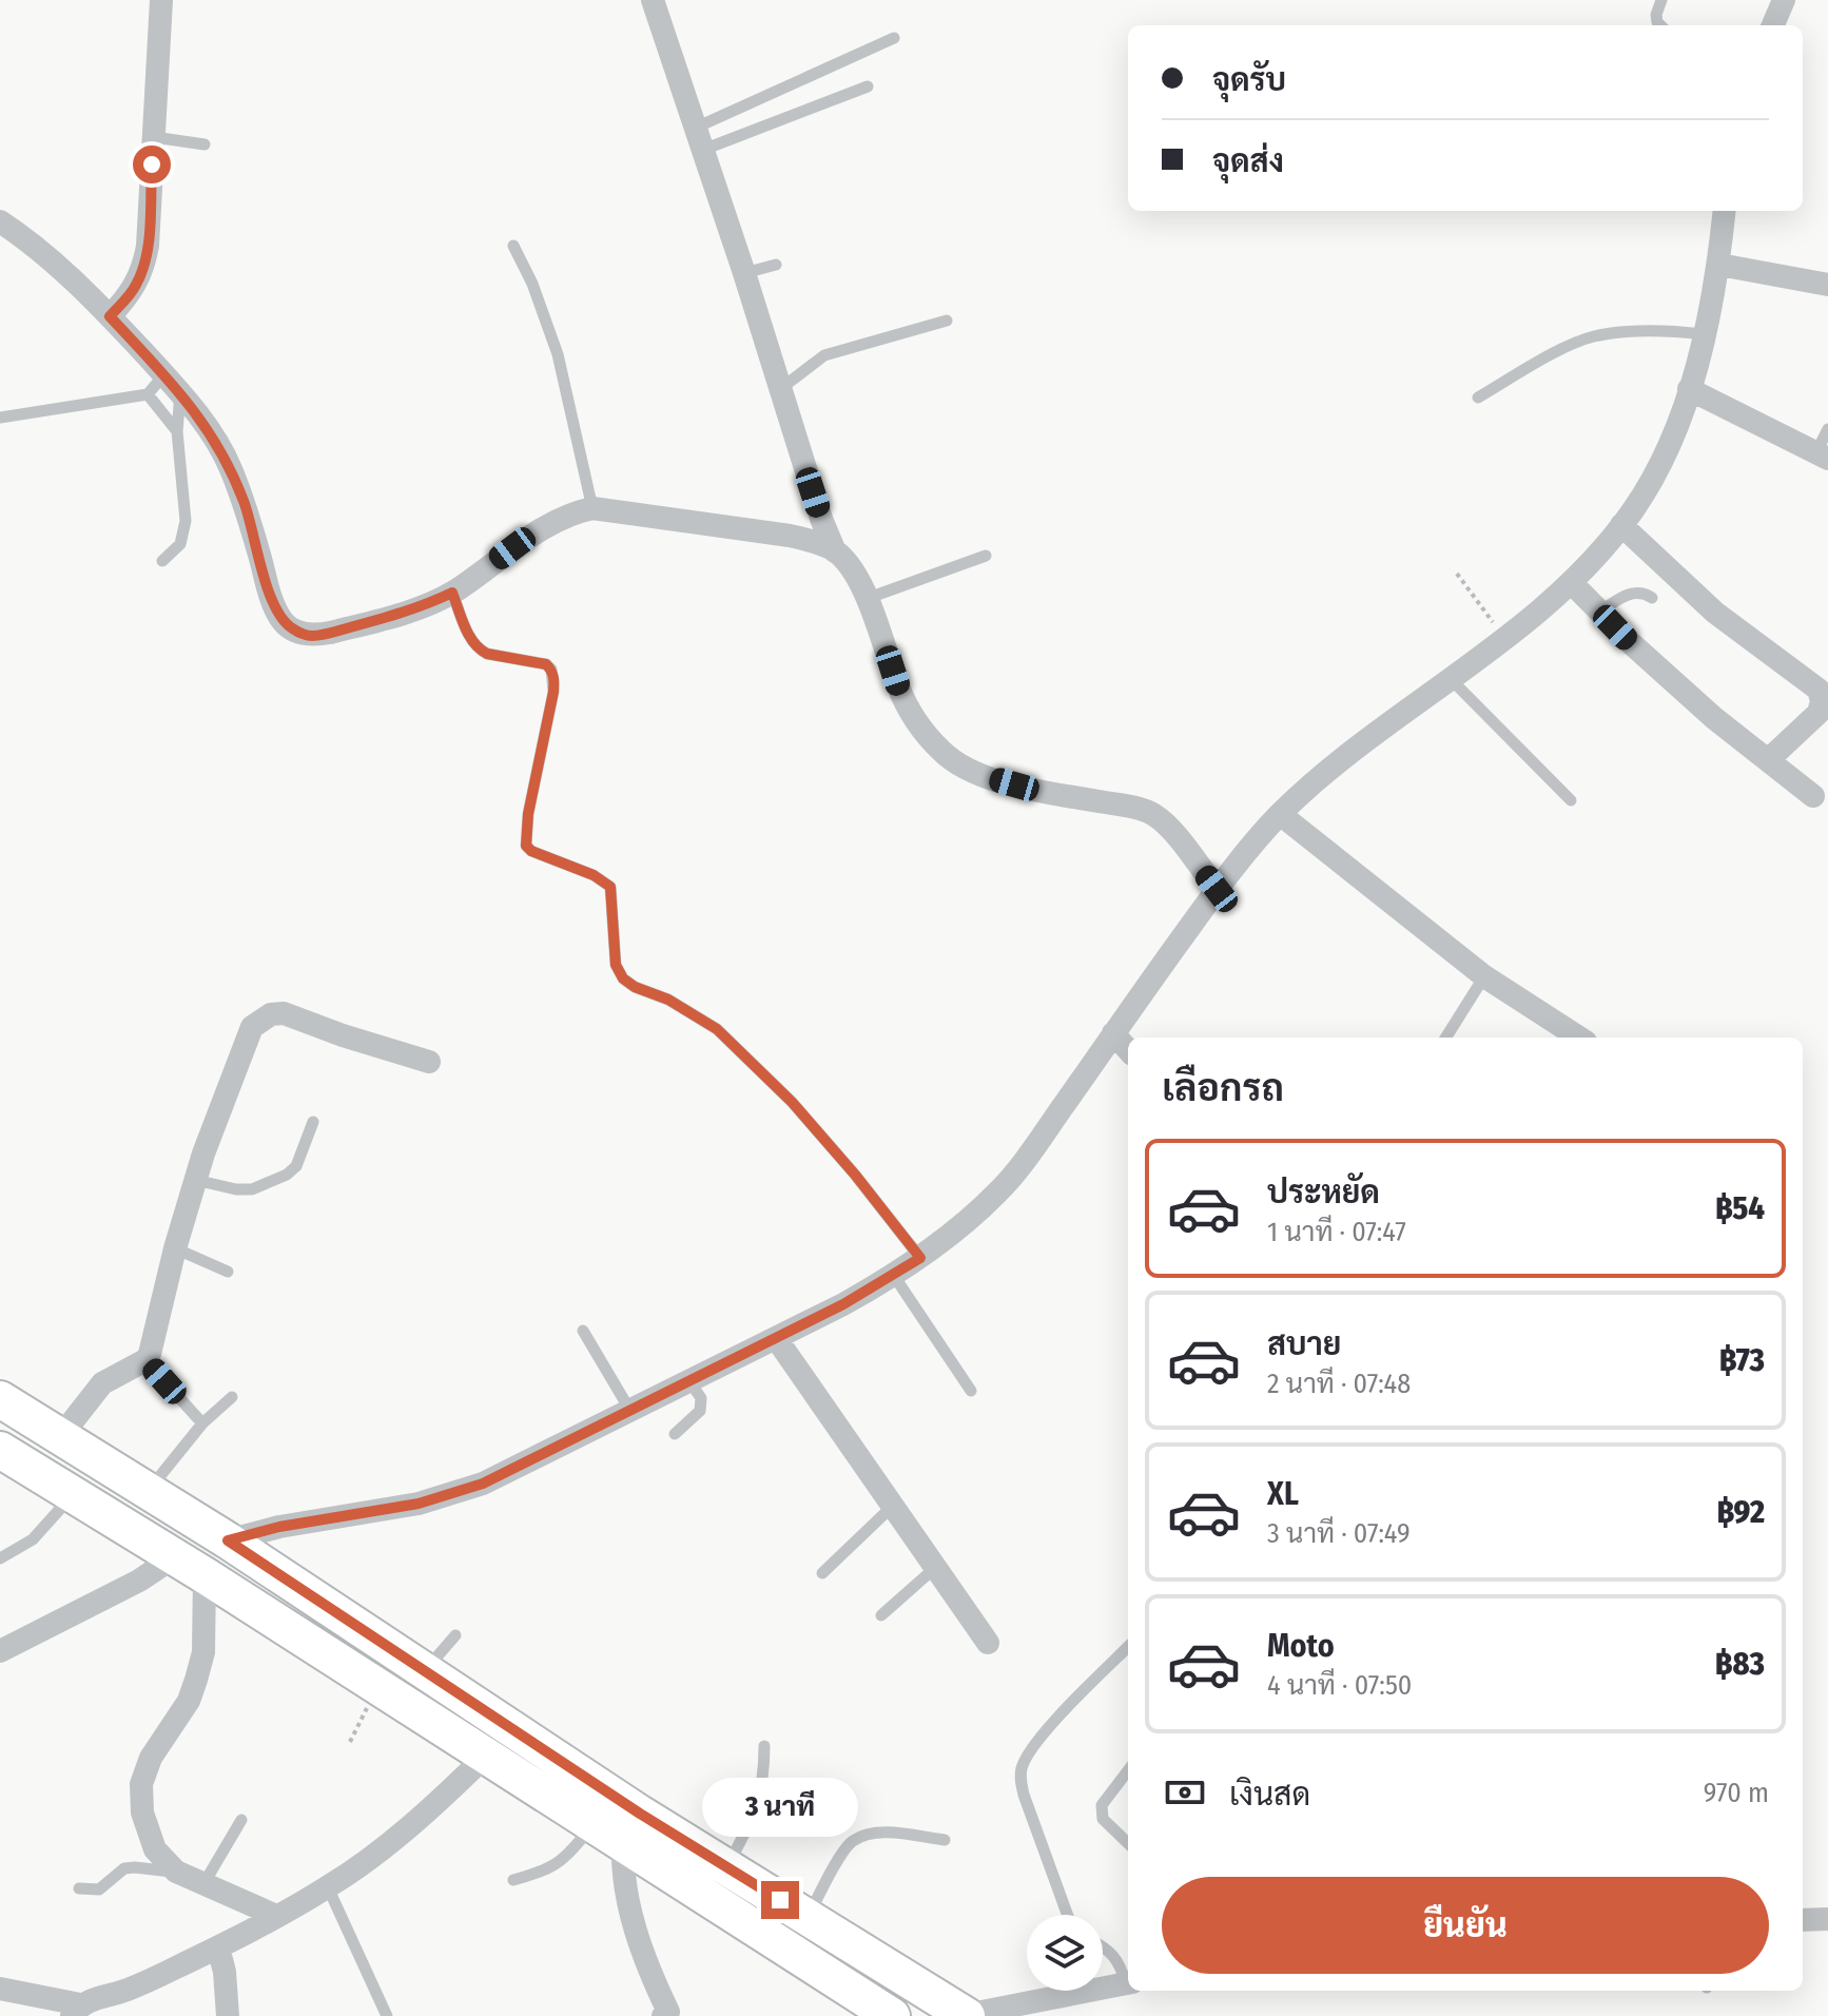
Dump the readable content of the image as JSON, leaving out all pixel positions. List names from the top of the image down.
{
  "page": {
    "banner": ["จุดรับ", "จุดส่ง"],
    "heading": "เลือกรถ",
    "list": [
      {
        "name": "ประหยัด",
        "note": "1 นาที · 07:47",
        "value": "฿54"
      },
      {
        "name": "สบาย",
        "note": "2 นาที · 07:48",
        "value": "฿73"
      },
      {
        "name": "XL",
        "note": "3 นาที · 07:49",
        "value": "฿92"
      },
      {
        "name": "Moto",
        "note": "4 นาที · 07:50",
        "value": "฿83"
      }
    ],
    "pay": ["เงินสด", "970 m"],
    "bubble": "3 นาที",
    "buttons": "ยืนยัน"
  }
}
